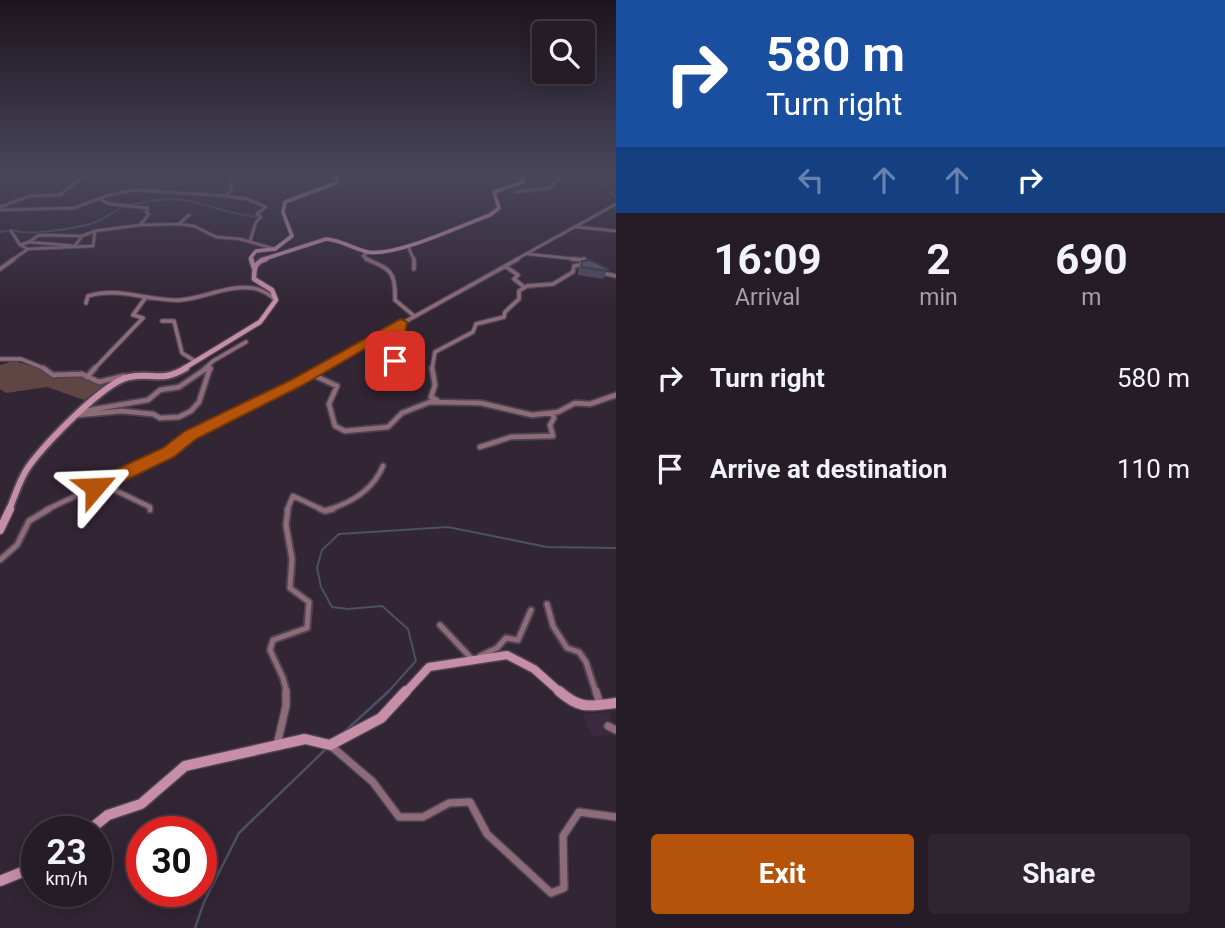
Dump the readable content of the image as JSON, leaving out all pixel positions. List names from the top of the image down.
{
  "page": {
    "turn": ["580 m", "Turn right"],
    "eta": [
      "16:09",
      "Arrival",
      "2",
      "min",
      "690",
      "m"
    ],
    "list": [
      {
        "name": "Turn right",
        "value": "580 m"
      },
      {
        "name": "Arrive at destination",
        "value": "110 m"
      }
    ],
    "speed": "23 km/h",
    "limit": "30",
    "buttons": ["Exit", "Share"]
  }
}
